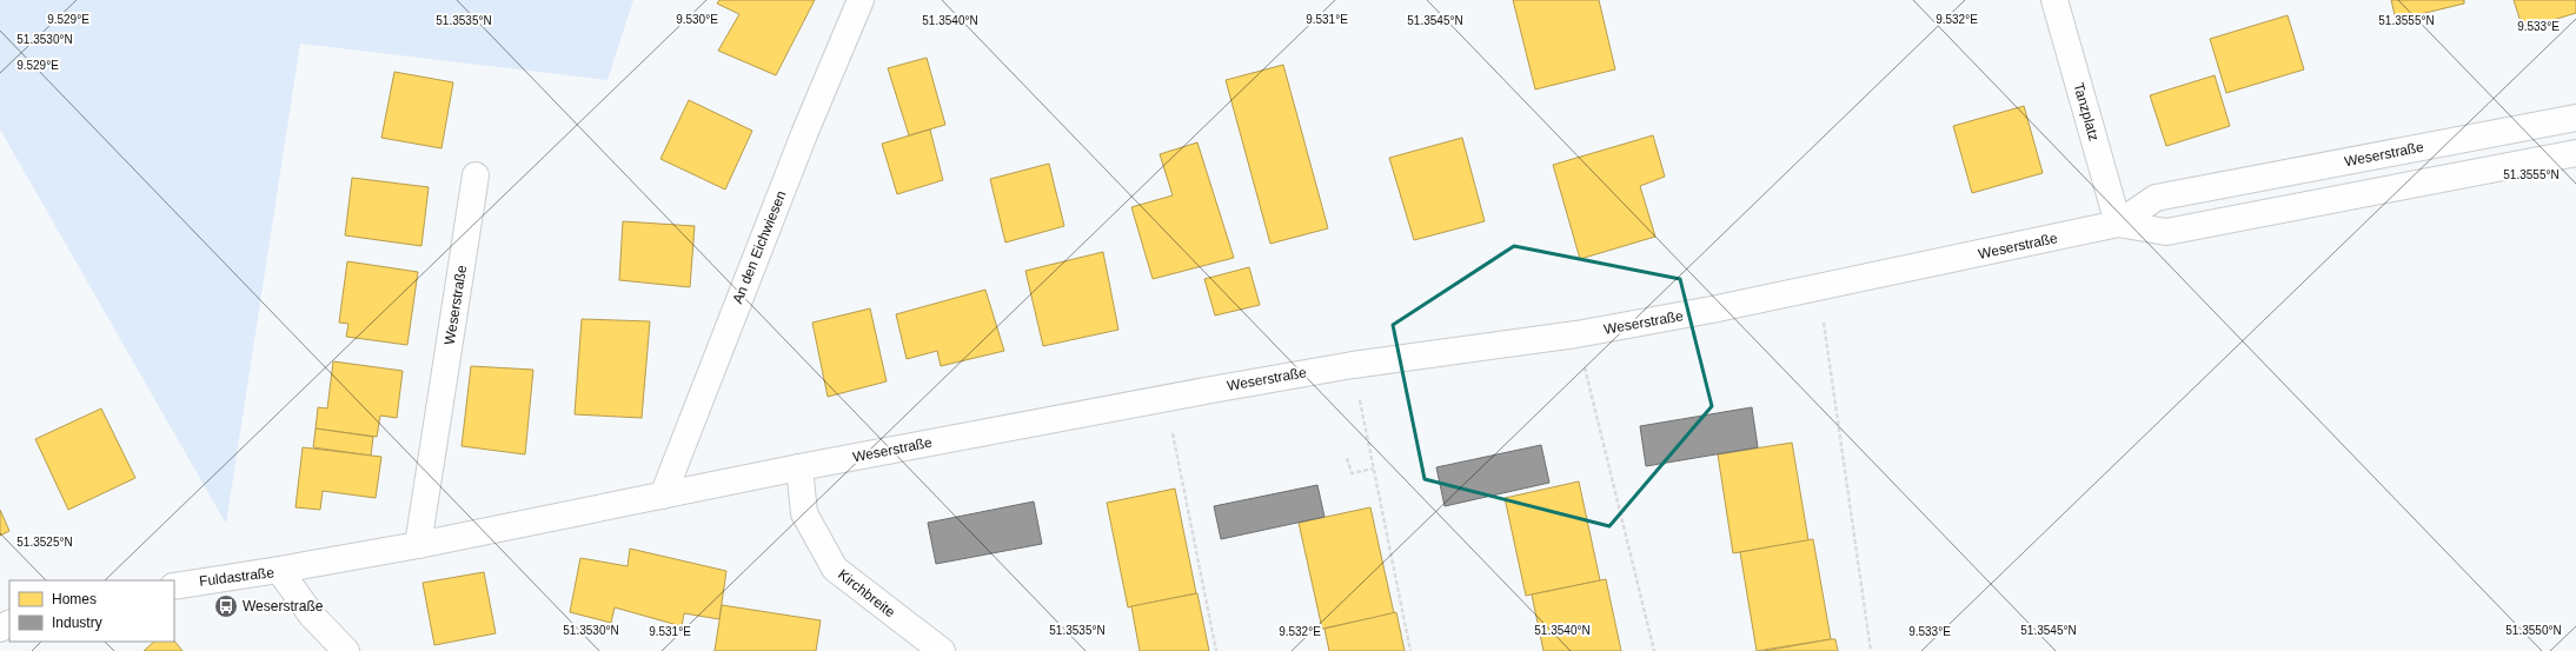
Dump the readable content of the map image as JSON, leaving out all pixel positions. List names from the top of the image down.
{
  "streets": {
    "street": [
      "Tanzplatz",
      "Weserstraße",
      "An den Eichwiesen",
      "Fuldastraße",
      "Kirchbreite"
    ]
  },
  "crossings": [
    ["Tanzplatz", "Weserstraße"],
    ["Weserstraße", "An den Eichwiesen"],
    ["Weserstraße", "Fuldastraße"],
    ["Weserstraße", "Kirchbreite"]
  ],
  "places": {
    "bus stop": ["Weserstraße"]
  },
  "legend": ["Homes", "Industry"],
  "coordinates": [
    "9.529°E",
    "9.530°E",
    "9.531°E",
    "9.532°E",
    "51.3535°N",
    "51.3540°N",
    "51.3545°N",
    "51.3555°N",
    "9.533°E",
    "51.3530°N",
    "51.3525°N",
    "51.3550°N"
  ]
}
